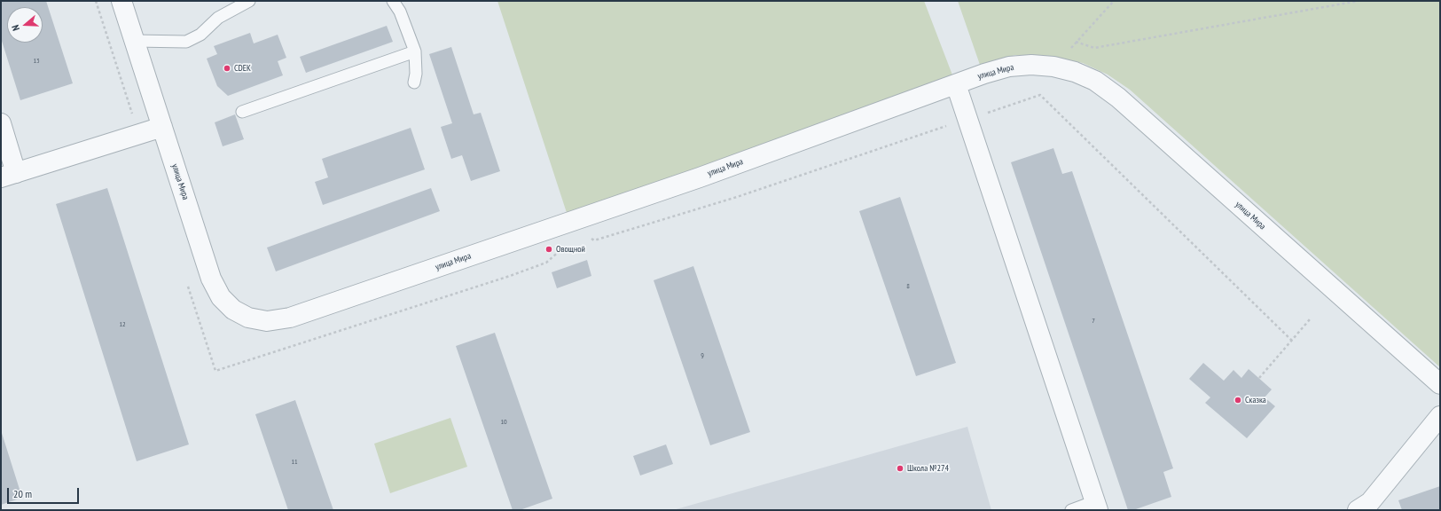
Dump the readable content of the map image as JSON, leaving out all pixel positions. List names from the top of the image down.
{
  "streets": {
    "street": ["улица Мира"]
  },
  "places": [
    "CDEK",
    "Овощной",
    "Сказка",
    "Школа №274"
  ],
  "house_numbers": [
    "13",
    "8",
    "7",
    "12",
    "9",
    "10",
    "11"
  ],
  "scale_bar": "20 m",
  "north": "left"
}
